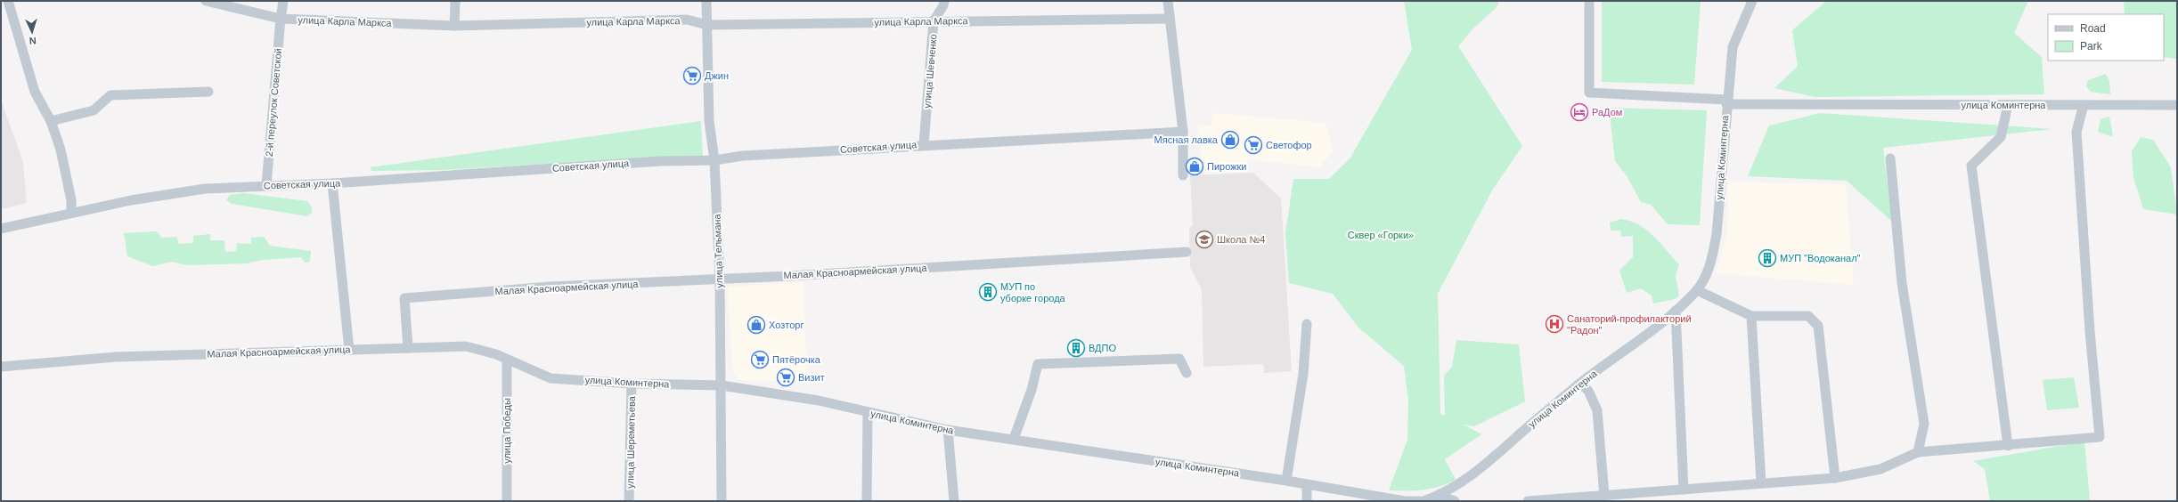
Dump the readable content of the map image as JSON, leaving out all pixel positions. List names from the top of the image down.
{
  "streets": {
    "street": [
      "улица Карла Маркса",
      "улица Шевченко",
      "2-й переулок Советской",
      "улица Коминтерна",
      "Советская улица",
      "улица Тельмана",
      "Малая Красноармейская улица",
      "улица Победы",
      "улица Шереметьева"
    ]
  },
  "crossings": [
    ["улица Карла Маркса", "улица Шевченко"],
    ["улица Карла Маркса", "2-й переулок Советской"],
    ["улица Карла Маркса", "улица Тельмана"],
    ["улица Шевченко", "Советская улица"],
    ["2-й переулок Советской", "Советская улица"],
    ["улица Коминтерна", "улица Тельмана"],
    ["улица Коминтерна", "Малая Красноармейская улица"],
    ["улица Коминтерна", "улица Победы"],
    ["улица Коминтерна", "улица Шереметьева"],
    ["Советская улица", "улица Тельмана"],
    ["улица Тельмана", "Малая Красноармейская улица"]
  ],
  "parks": ["Сквер «Горки»"],
  "places": {
    "supermarket": [
      "Джин",
      "Светофор",
      "Пятёрочка",
      "Визит"
    ],
    "hotel": ["РаДом"],
    "shop": ["Мясная лавка", "Пирожки", "Хозторг"],
    "school or university": ["Школа №4"],
    "building": ["МУП \"Водоканал\"", "МУП по уборке города", "ВДПО"],
    "hospital": ["Санаторий-профилакторий \"Радон\""]
  },
  "legend": ["Road", "Park"],
  "north": "bottom"
}
